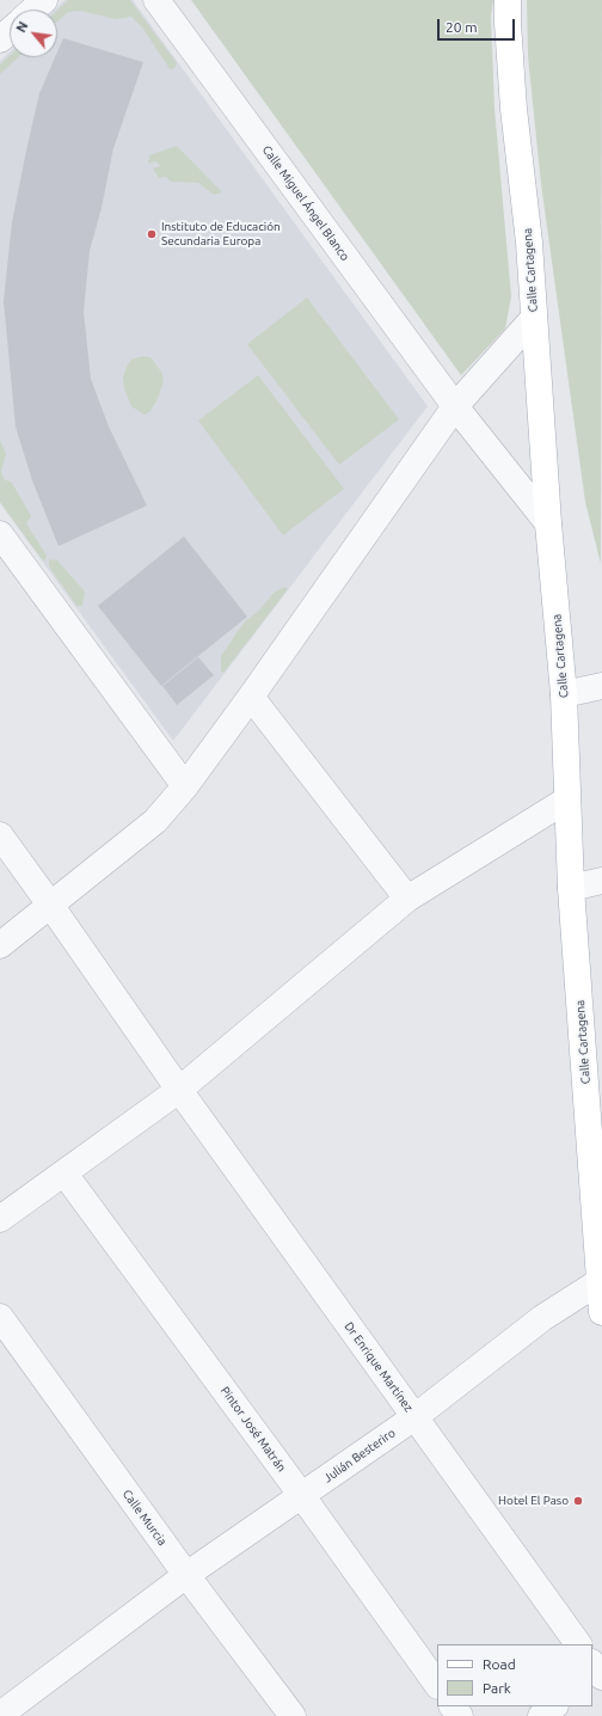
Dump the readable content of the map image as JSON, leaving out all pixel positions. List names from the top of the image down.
{
  "streets": {
    "main road": ["Calle Cartagena"],
    "street": [
      "Calle Miguel Ángel Blanco",
      "Dr Enrique Martínez",
      "Pintor José Matrán",
      "Julián Besteriro",
      "Calle Murcia"
    ]
  },
  "crossings": [
    ["Calle Miguel Ángel Blanco", "Calle Cartagena"],
    ["Calle Cartagena", "Julián Besteriro"],
    ["Dr Enrique Martínez", "Julián Besteriro"],
    ["Pintor José Matrán", "Julián Besteriro"],
    ["Julián Besteriro", "Calle Murcia"]
  ],
  "places": ["Instituto de Educación Secundaria Europa", "Hotel El Paso"],
  "legend": ["Road", "Park"],
  "scale_bar": "20 m",
  "north": "top left"
}
